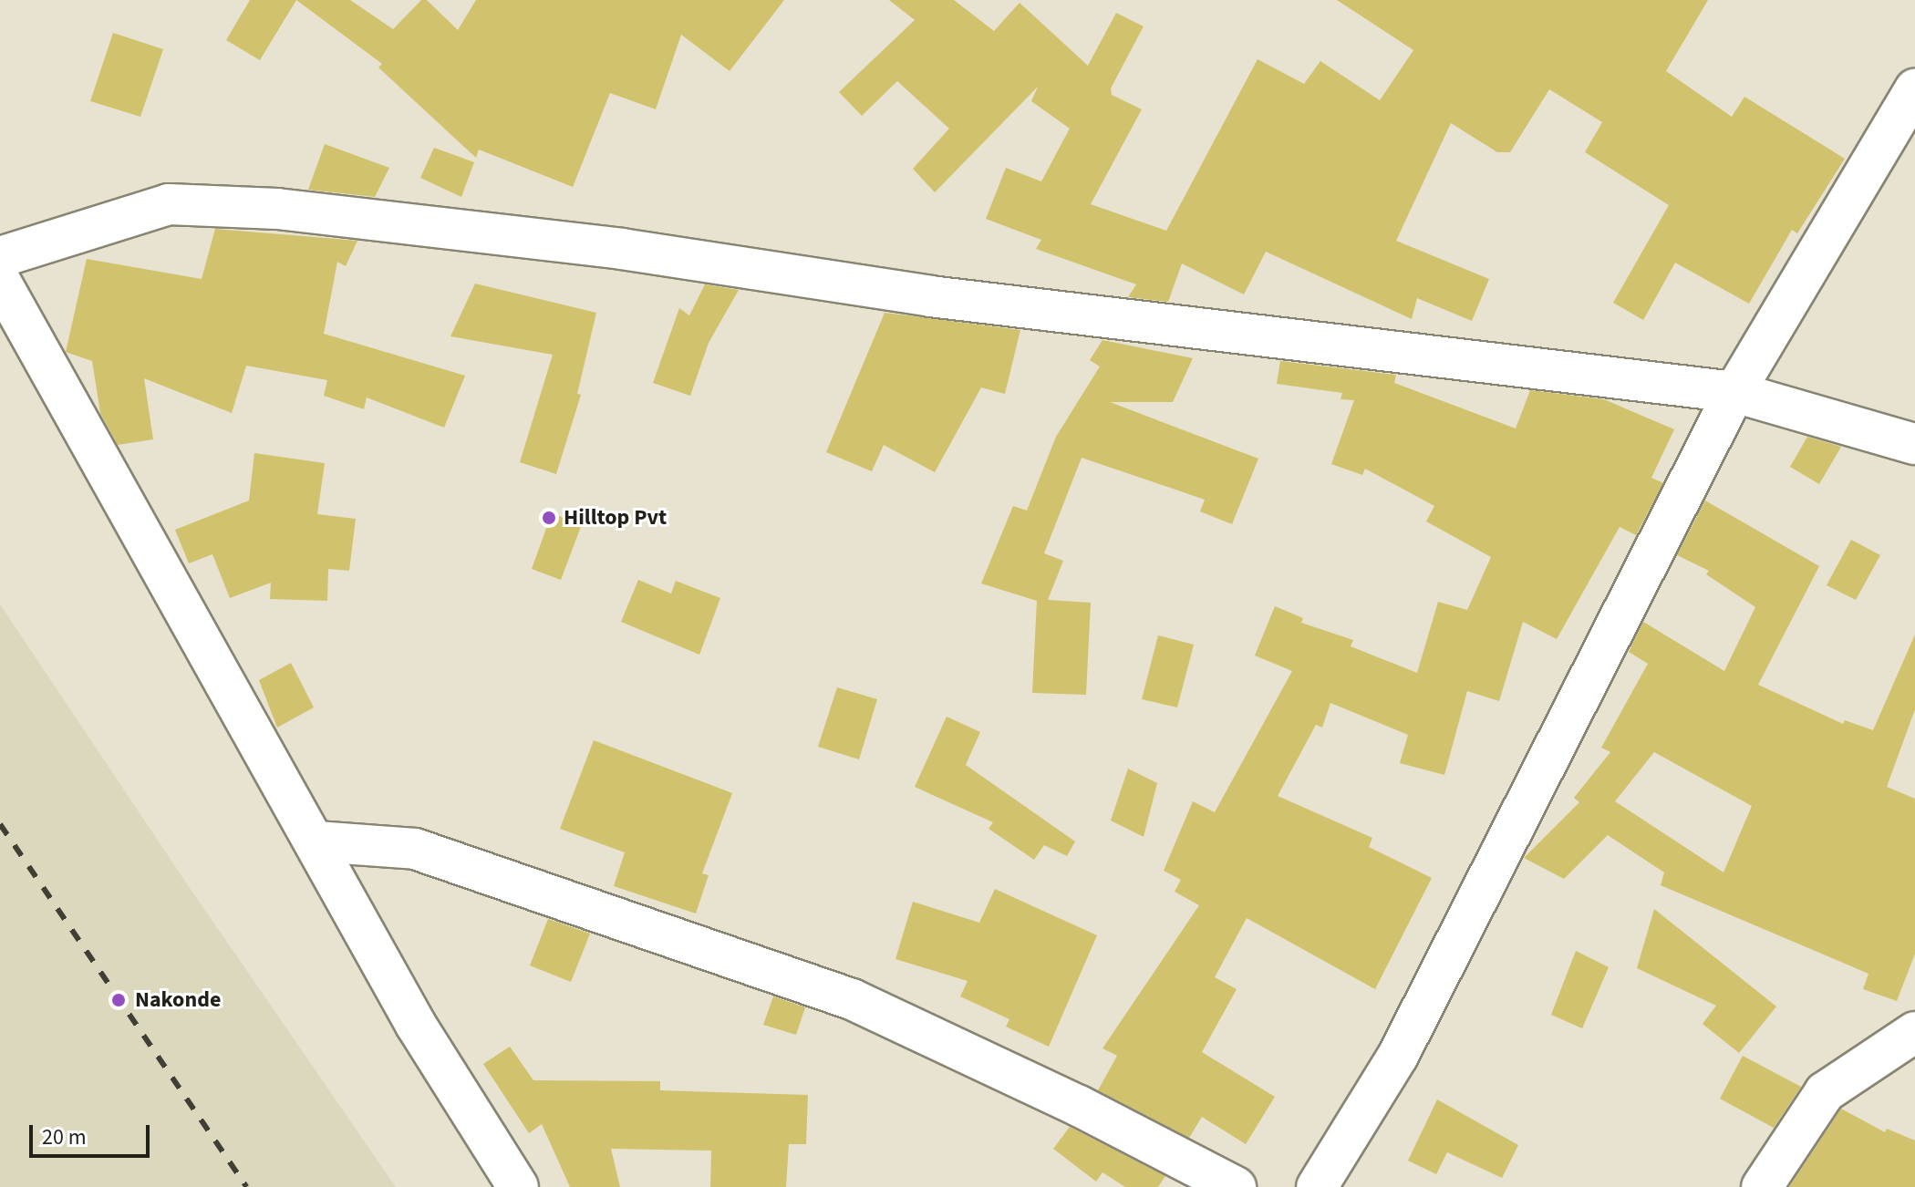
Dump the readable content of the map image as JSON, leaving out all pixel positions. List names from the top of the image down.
{
  "places": ["Hilltop Pvt", "Nakonde"],
  "scale_bar": "20 m"
}
